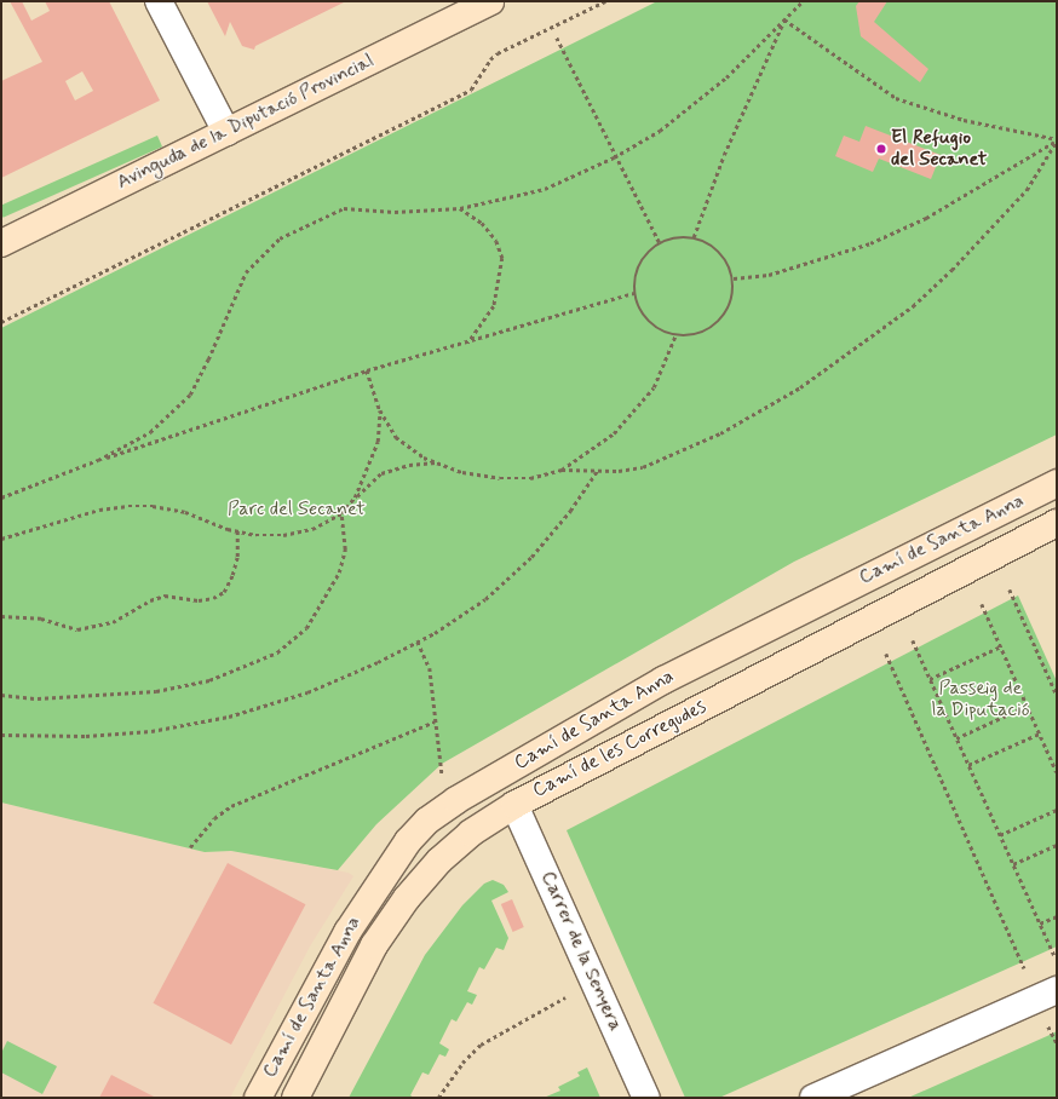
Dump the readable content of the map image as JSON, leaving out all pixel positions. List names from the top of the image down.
{
  "streets": {
    "street": [
      "Avinguda de la Diputació Provincial",
      "Camí de Santa Anna",
      "Camí de les Corregudes",
      "Carrer de la Senyera"
    ]
  },
  "crossings": [
    ["Camí de les Corregudes", "Carrer de la Senyera"]
  ],
  "parks": ["Parc del Secanet", "Passeig de la Diputació"],
  "places": ["El Refugio del Secanet"]
}
